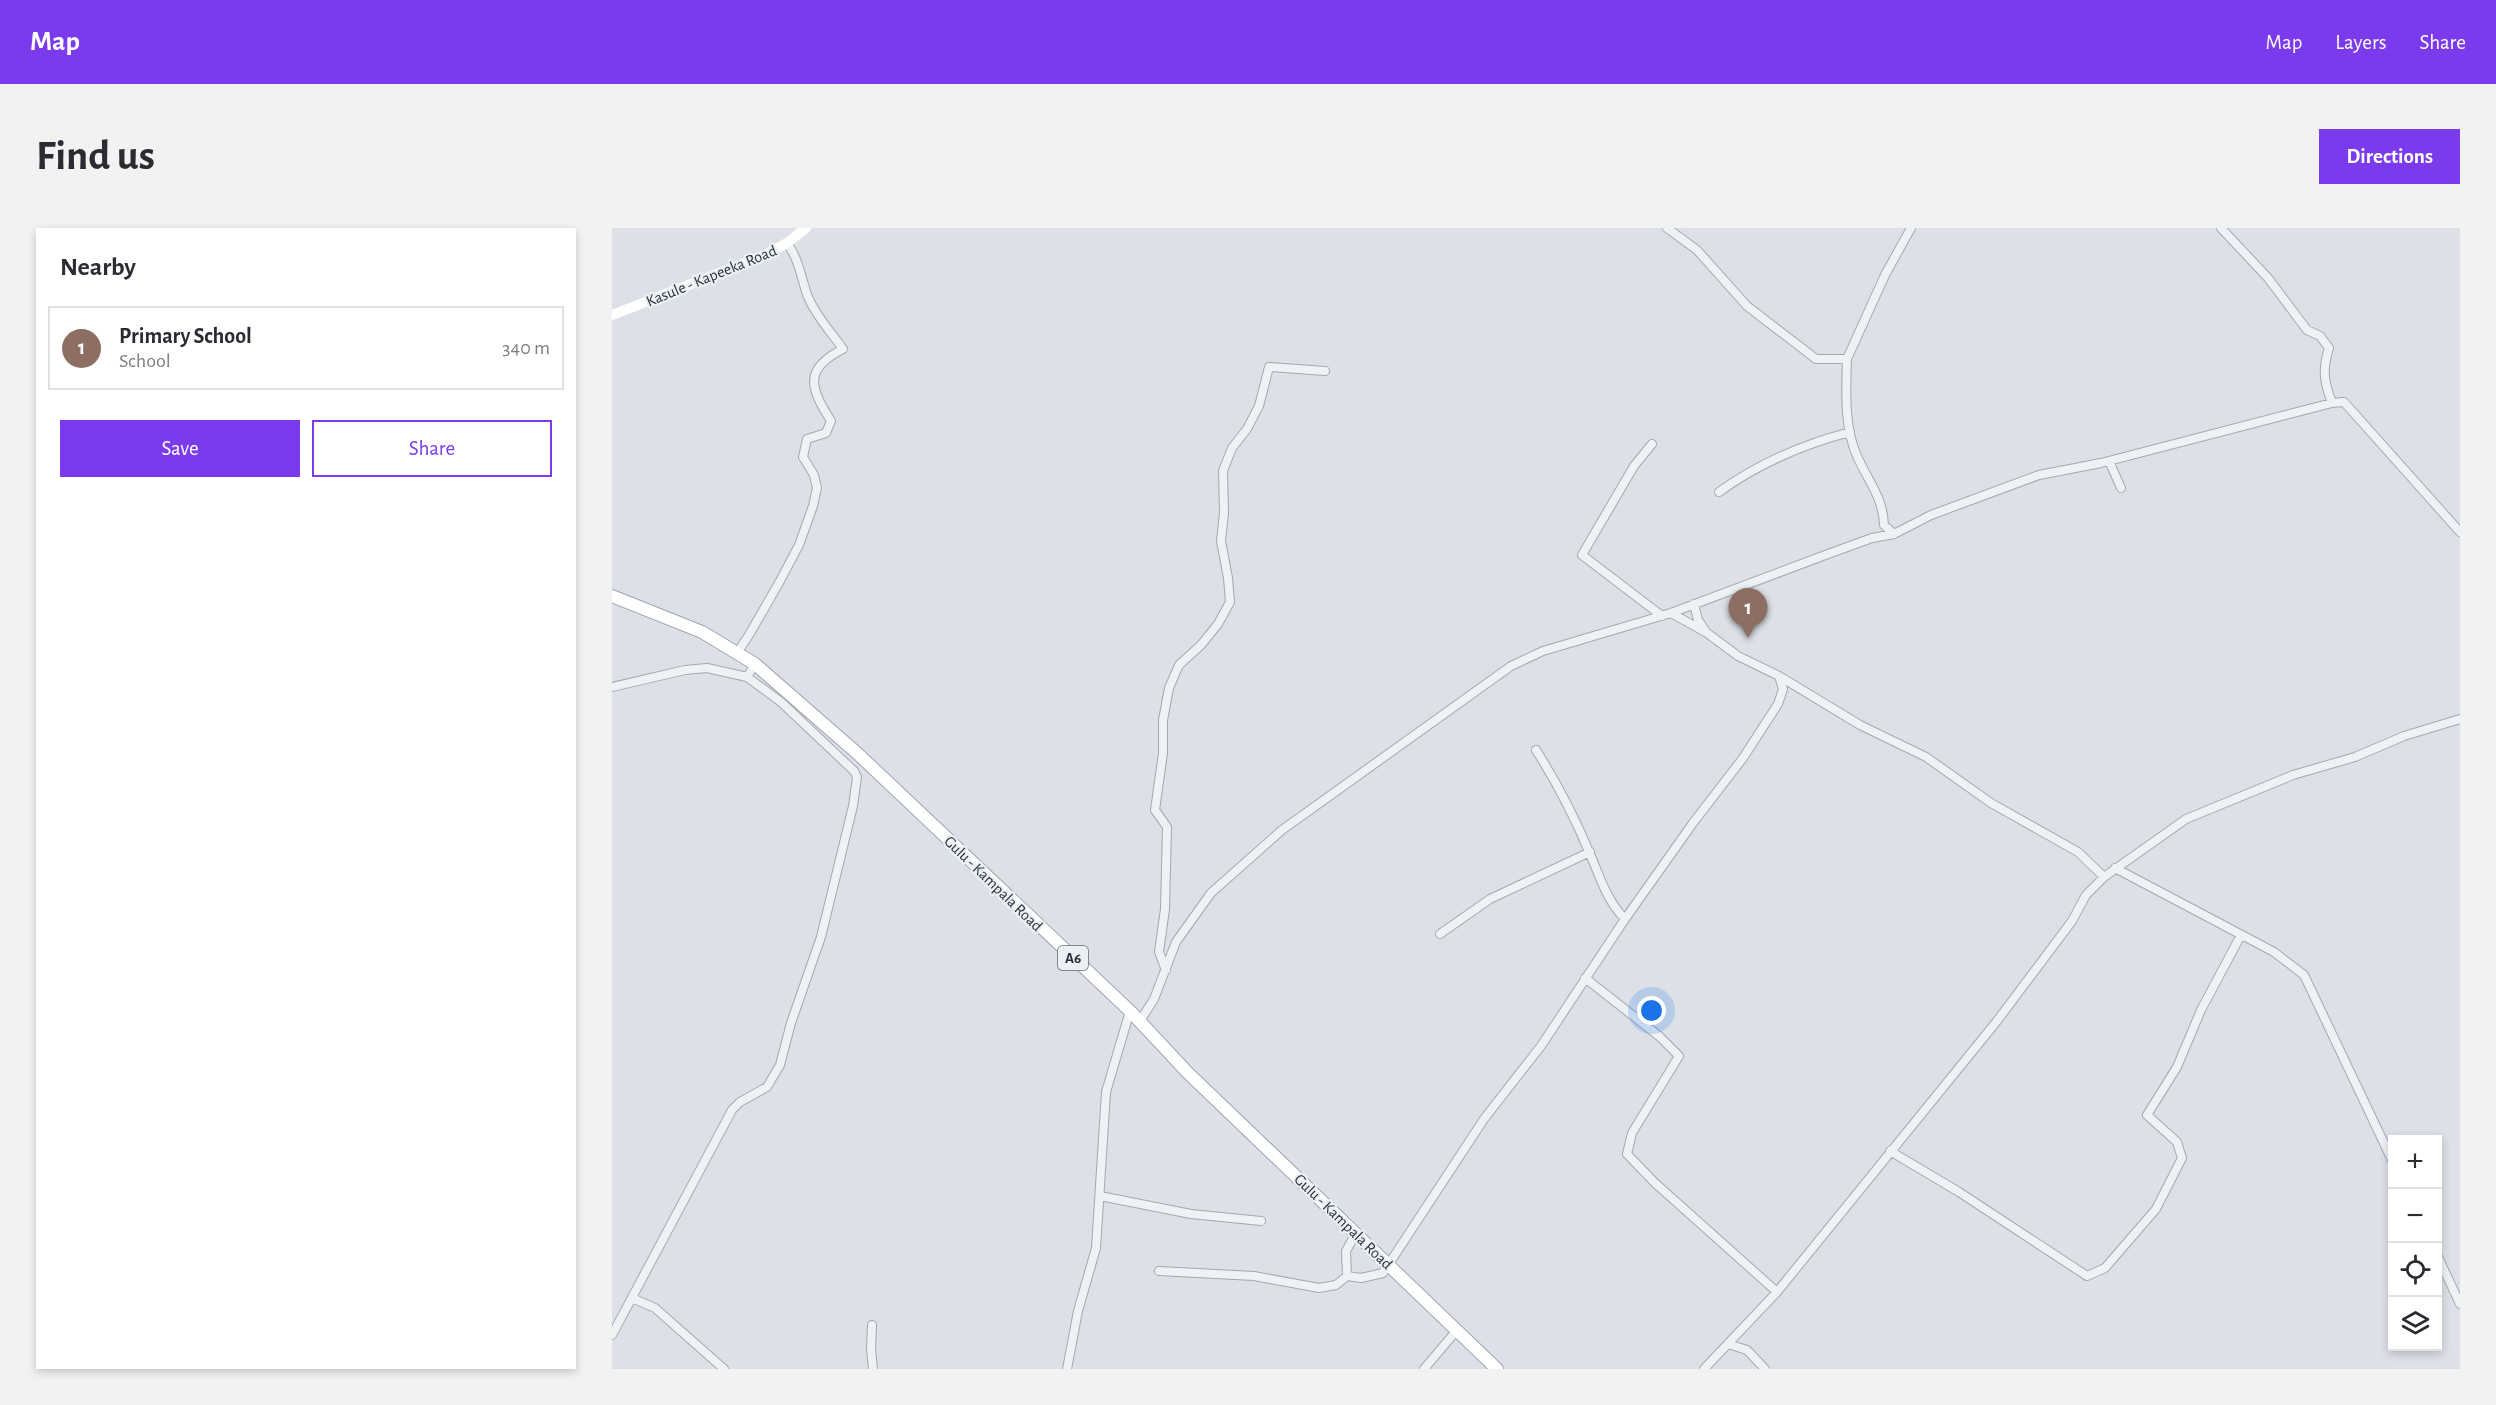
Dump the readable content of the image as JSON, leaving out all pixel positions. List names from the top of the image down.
{
  "streets": {
    "main road": ["Gulu - Kampala Road", "A6"],
    "street": ["Kasule - Kapeeka Road"]
  },
  "page": {
    "header": "Map",
    "nav": ["Map", "Layers", "Share"],
    "buttons": [
      "Directions",
      ["Save", "Share"]
    ],
    "title": "Find us",
    "heading": "Nearby",
    "list": [
      {
        "mark": "1",
        "name": "Primary School",
        "note": "School",
        "value": "340 m"
      }
    ],
    "pins": "1",
    "map_buttons": ["+", "−"]
  }
}
